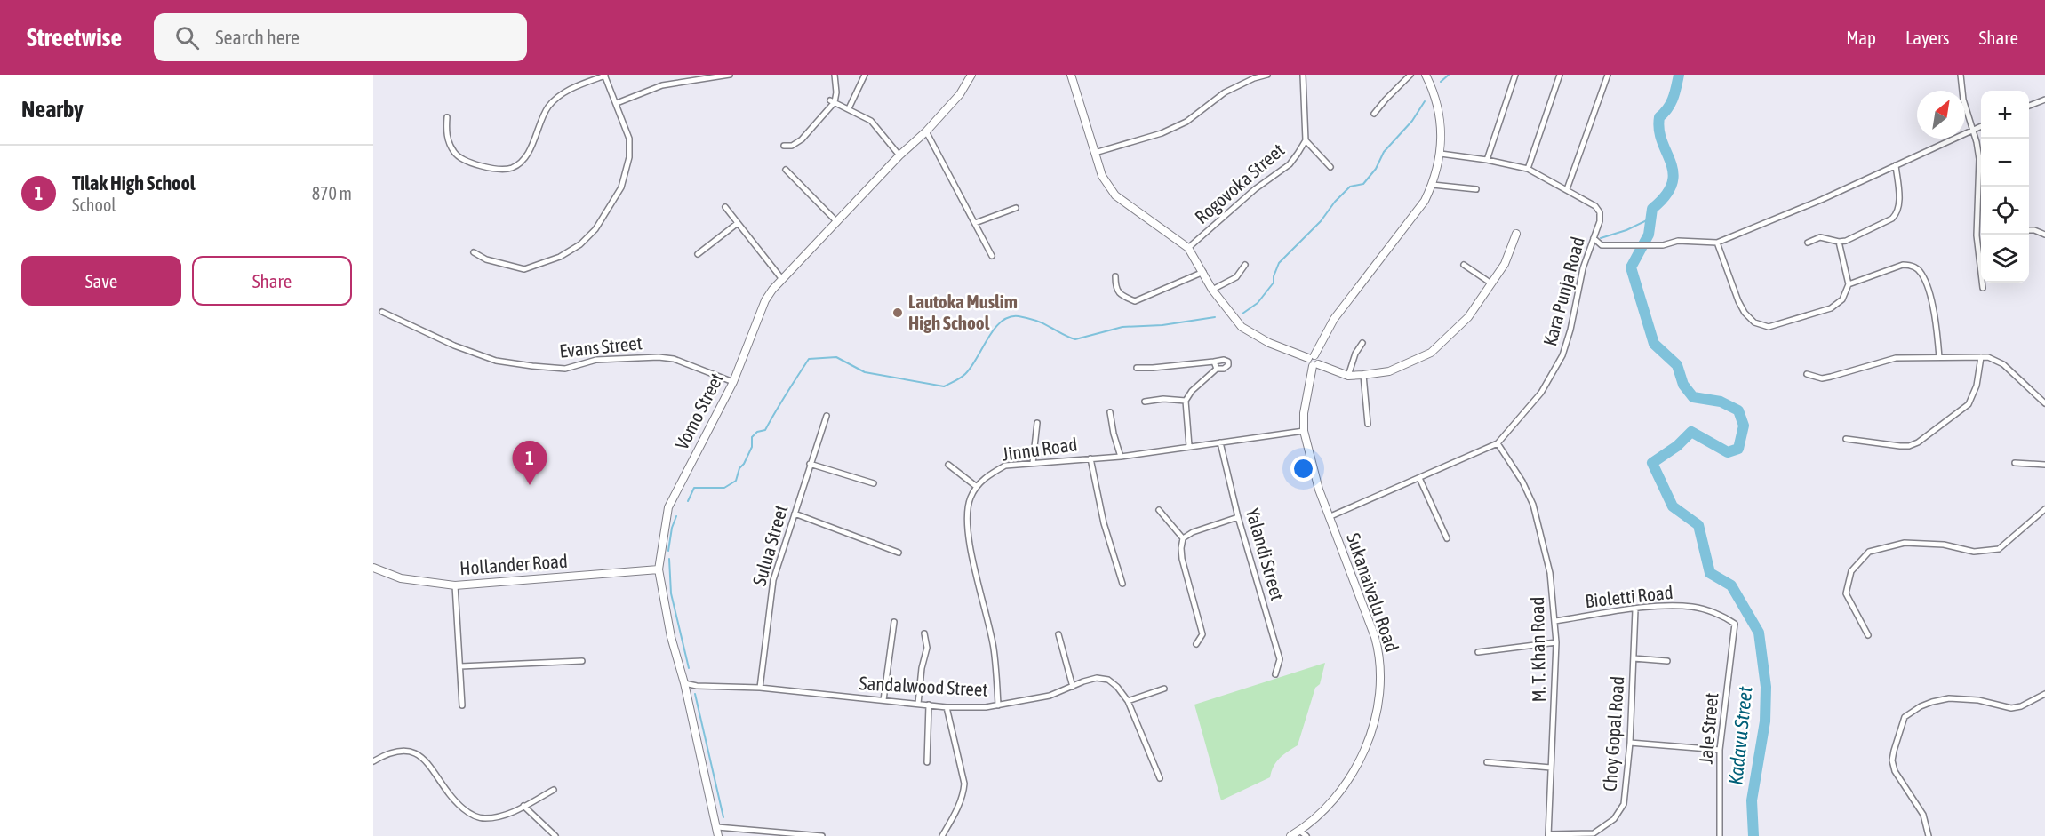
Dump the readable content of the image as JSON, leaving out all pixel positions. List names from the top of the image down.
{
  "streets": {
    "main road": ["Vomo Street", "Hollander Road", "Sukanaivalu Road"],
    "street": [
      "Rogovoka Street",
      "Kara Punja Road",
      "Evans Street",
      "Jinnu Road",
      "Sulua Street",
      "Yalandi Street",
      "Bioletti Road",
      "M. T. Khan Road",
      "Sandalwood Street",
      "Jale Street",
      "Choy Gopal Road"
    ]
  },
  "crossings": [
    ["Kara Punja Road", "Sukanaivalu Road"],
    ["Kara Punja Road", "M. T. Khan Road"],
    ["Evans Street", "Vomo Street"],
    ["Vomo Street", "Hollander Road"],
    ["Vomo Street", "Sandalwood Street"],
    ["Jinnu Road", "Yalandi Street"],
    ["Jinnu Road", "Sukanaivalu Road"],
    ["Jinnu Road", "Sandalwood Street"],
    ["Sulua Street", "Sandalwood Street"],
    ["Bioletti Road", "M. T. Khan Road"],
    ["Bioletti Road", "Jale Street"],
    ["Bioletti Road", "Choy Gopal Road"],
    ["M. T. Khan Road", "Choy Gopal Road"]
  ],
  "water": ["Kadavu Street"],
  "places": ["Lautoka Muslim High School"],
  "north": "top right",
  "page": {
    "header": "Streetwise",
    "search": "Search here",
    "nav": ["Map", "Layers", "Share"],
    "heading": "Nearby",
    "map_buttons": ["+", "−"],
    "list": [
      {
        "mark": "1",
        "name": "Tilak High School",
        "note": "School",
        "value": "870 m"
      }
    ],
    "buttons": ["Save", "Share"],
    "pins": "1"
  }
}
